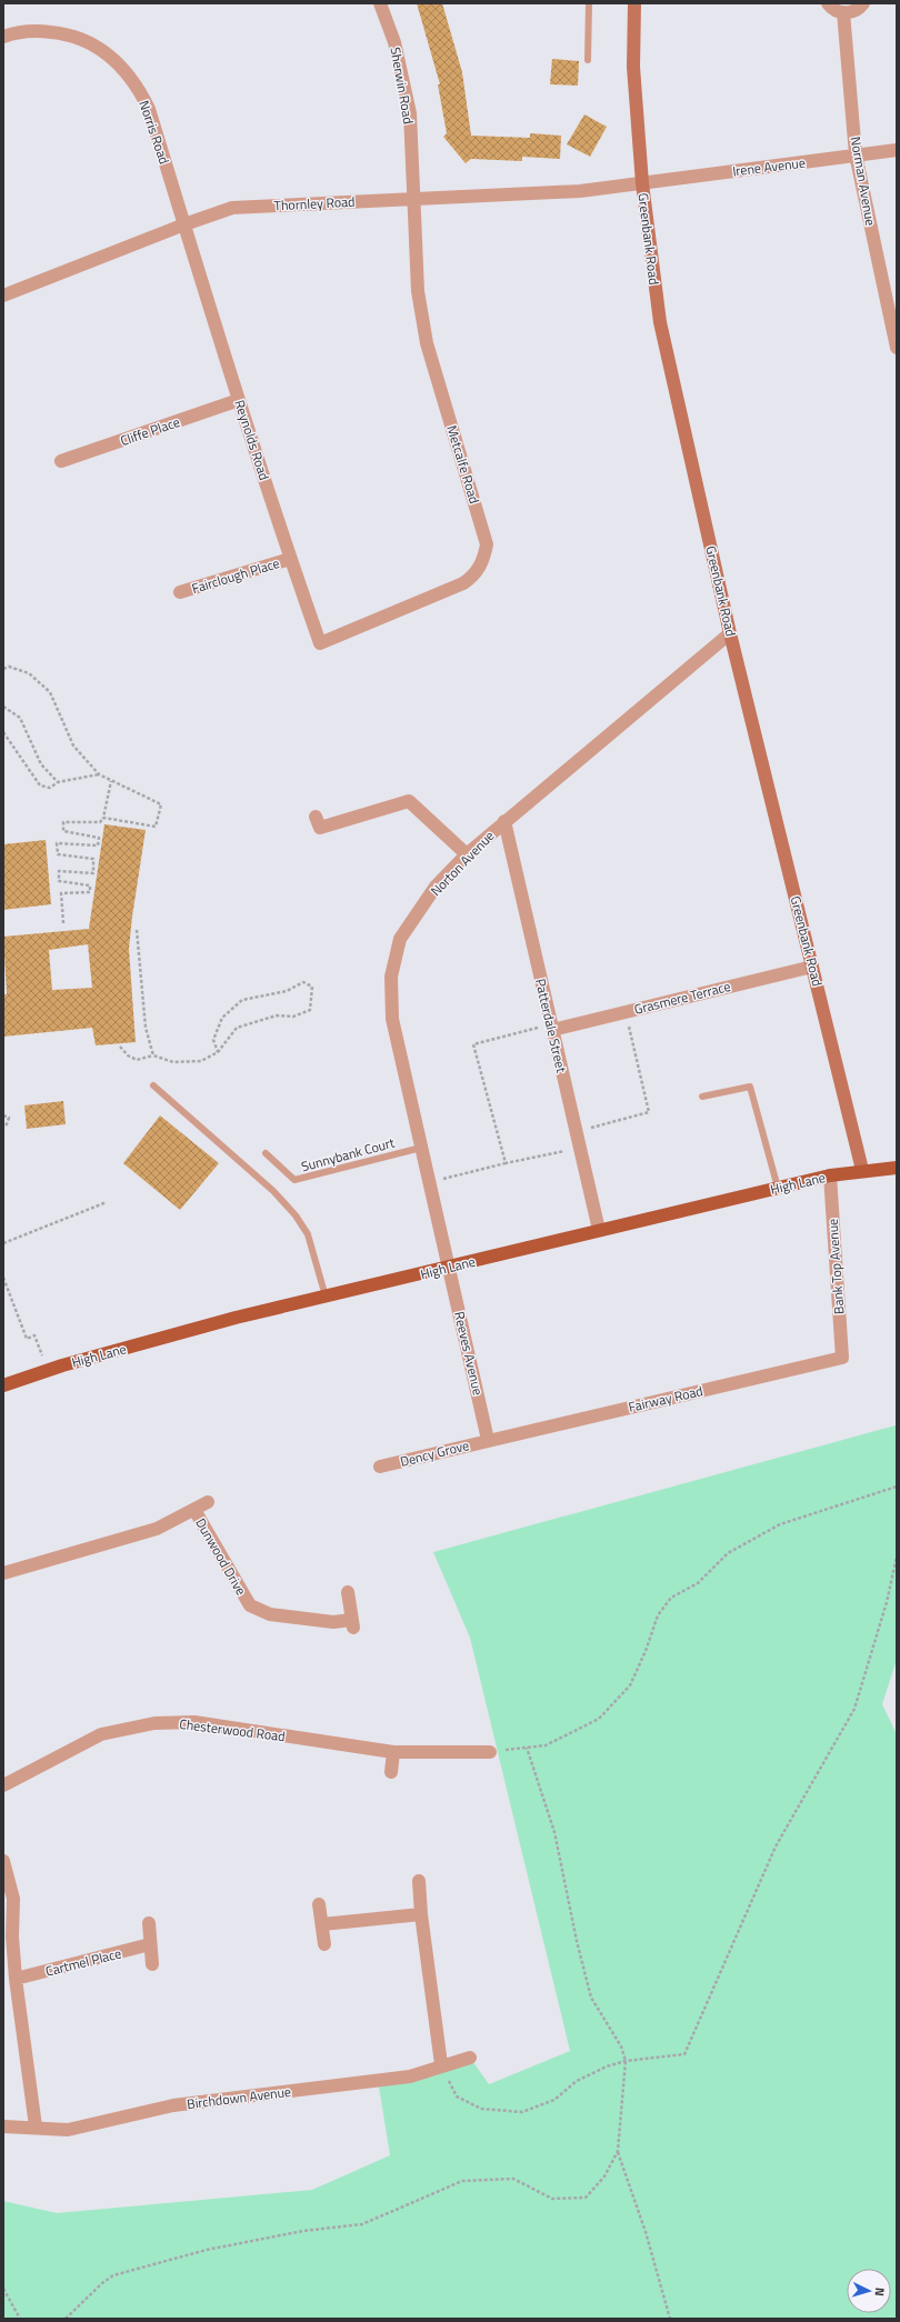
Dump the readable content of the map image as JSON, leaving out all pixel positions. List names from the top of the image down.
{
  "streets": {
    "main road": ["High Lane"],
    "street": [
      "Sherwin Road",
      "Norris Road",
      "Irene Avenue",
      "Norman Avenue",
      "Thornley Road",
      "Greenbank Road",
      "Cliffe Place",
      "Reynolds Road",
      "Metcalfe Road",
      "Fairclough Place",
      "Norton Avenue",
      "Grasmere Terrace",
      "Patterdale Street",
      "Bank Top Avenue",
      "Reeves Avenue",
      "Fairway Road",
      "Dency Grove",
      "Dunwood Drive",
      "Chesterwood Road",
      "Cartmel Place",
      "Birchdown Avenue"
    ],
    "lane": ["Sunnybank Court"]
  },
  "crossings": [
    ["Sherwin Road", "Thornley Road"],
    ["Sherwin Road", "Metcalfe Road"],
    ["Norris Road", "Thornley Road"],
    ["Norris Road", "Reynolds Road"],
    ["Irene Avenue", "Norman Avenue"],
    ["Irene Avenue", "Thornley Road"],
    ["Irene Avenue", "Greenbank Road"],
    ["Thornley Road", "Greenbank Road"],
    ["Thornley Road", "Reynolds Road"],
    ["Thornley Road", "Metcalfe Road"],
    ["Greenbank Road", "Norton Avenue"],
    ["Greenbank Road", "Grasmere Terrace"],
    ["Greenbank Road", "High Lane"],
    ["Cliffe Place", "Reynolds Road"],
    ["Reynolds Road", "Metcalfe Road"],
    ["Reynolds Road", "Fairclough Place"],
    ["Norton Avenue", "Patterdale Street"],
    ["Norton Avenue", "Sunnybank Court"],
    ["Norton Avenue", "High Lane"],
    ["Norton Avenue", "Reeves Avenue"],
    ["Grasmere Terrace", "Patterdale Street"],
    ["Patterdale Street", "High Lane"],
    ["High Lane", "Bank Top Avenue"],
    ["High Lane", "Reeves Avenue"],
    ["Bank Top Avenue", "Fairway Road"],
    ["Reeves Avenue", "Fairway Road"],
    ["Reeves Avenue", "Dency Grove"],
    ["Fairway Road", "Dency Grove"]
  ],
  "north": "right"
}
